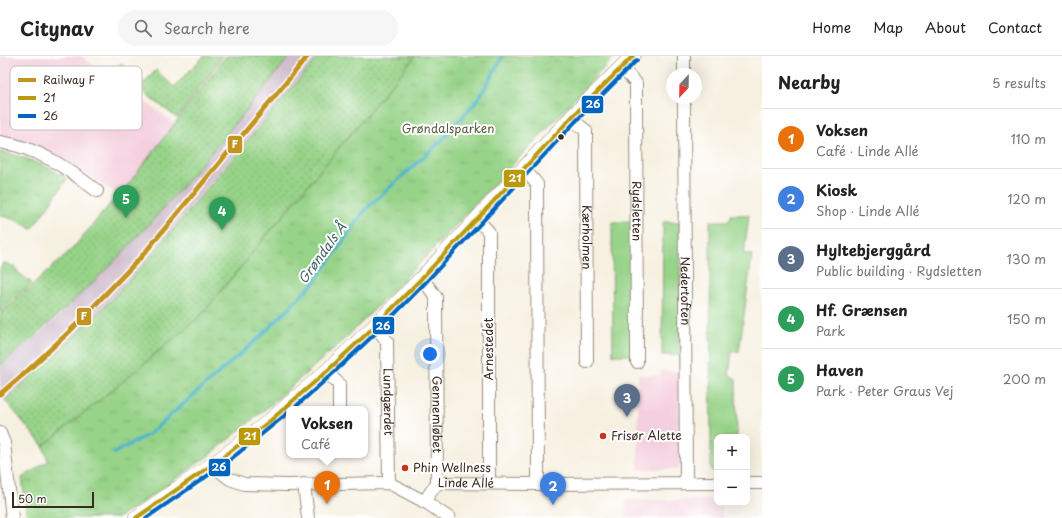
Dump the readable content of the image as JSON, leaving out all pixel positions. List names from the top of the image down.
{
  "streets": {
    "street": [
      "Rydsletten",
      "Kærholmen",
      "Nedertoften",
      "Arnestedet",
      "Lundgærdet",
      "Gennemløbet",
      "Linde Allé"
    ]
  },
  "crossings": [
    ["Nedertoften", "Linde Allé"],
    ["Arnestedet", "Linde Allé"],
    ["Lundgærdet", "Linde Allé"],
    ["Gennemløbet", "Linde Allé"]
  ],
  "water": ["Grøndals Å"],
  "parks": ["Grøndalsparken"],
  "places": ["Frisør Alette", "Phin Wellness"],
  "lines": ["rail line F", "transit line 21", "transit line 26"],
  "legend": ["Railway F", "21", "26"],
  "scale_bar": "50 m",
  "north": "bottom",
  "page": {
    "header": "Citynav",
    "search": "Search here",
    "nav": [
      "Home",
      "Map",
      "About",
      "Contact"
    ],
    "heading": ["Nearby", "5 results"],
    "list": [
      {
        "mark": "1",
        "name": "Voksen",
        "note": "Café · Linde Allé",
        "value": "110 m"
      },
      {
        "mark": "2",
        "name": "Kiosk",
        "note": "Shop · Linde Allé",
        "value": "120 m"
      },
      {
        "mark": "3",
        "name": "Hyltebjerggård",
        "note": "Public building · Rydsletten",
        "value": "130 m"
      },
      {
        "mark": "4",
        "name": "Hf. Grænsen",
        "note": "Park",
        "value": "150 m"
      },
      {
        "mark": "5",
        "name": "Haven",
        "note": "Park · Peter Graus Vej",
        "value": "200 m"
      }
    ],
    "pins": [
      "5",
      "4",
      "3",
      "1",
      "2"
    ],
    "popup": ["Voksen", "Café"],
    "map_buttons": ["+", "−"],
    "scale": "50 m"
  }
}
